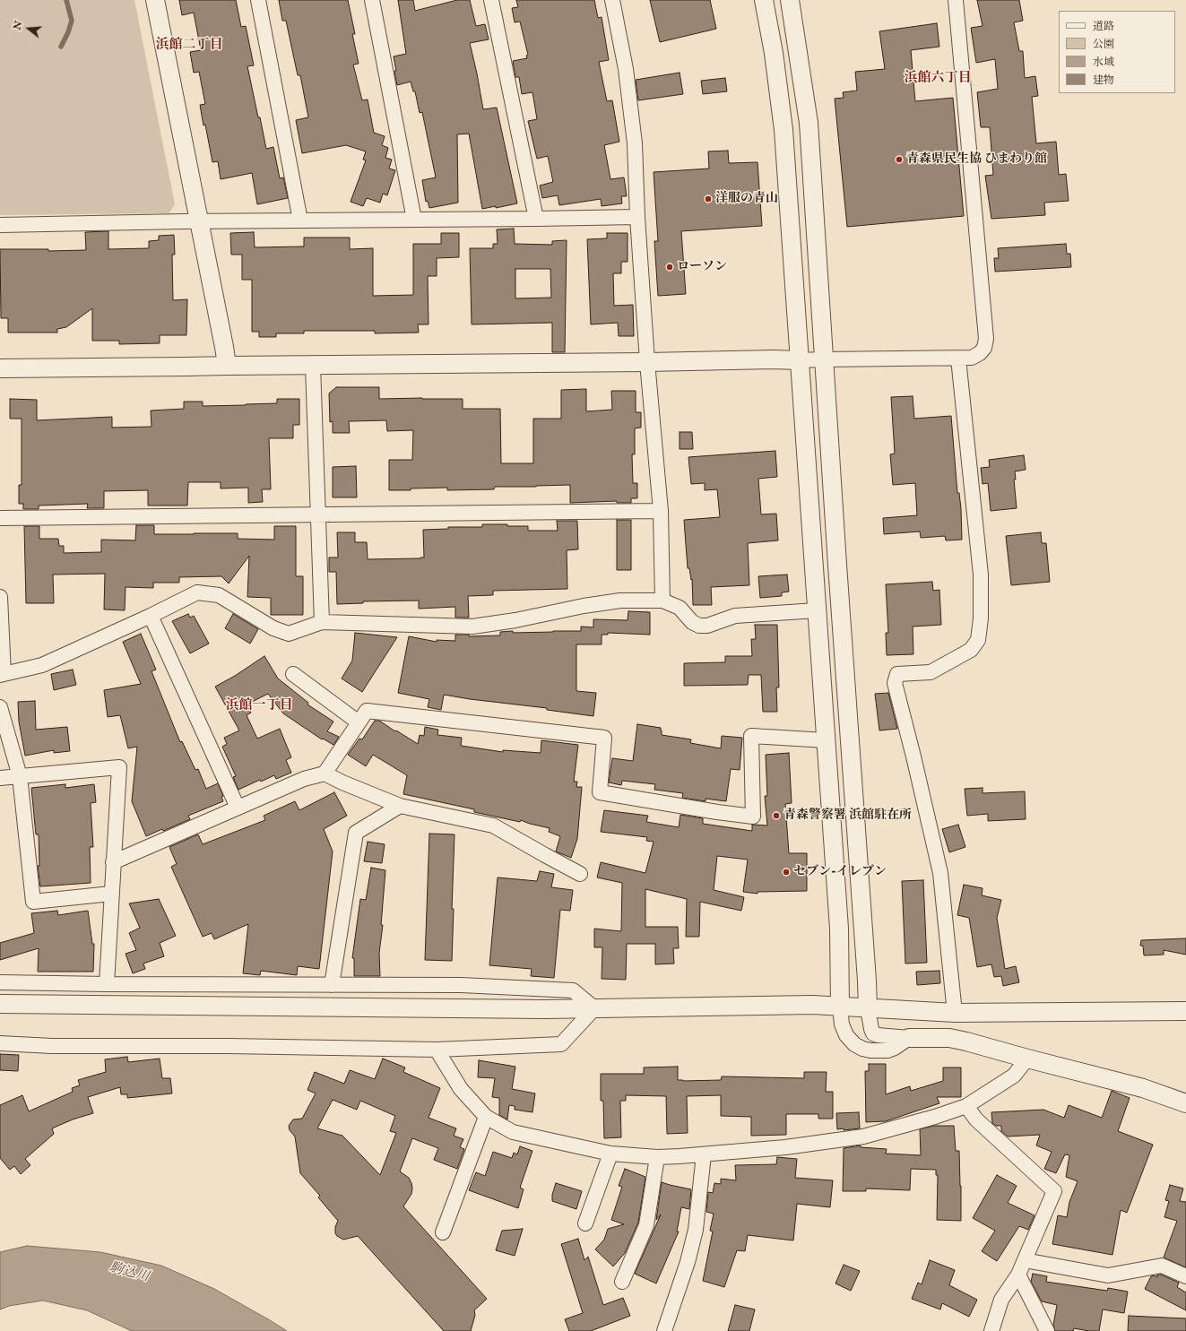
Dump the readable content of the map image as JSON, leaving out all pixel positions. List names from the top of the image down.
{
  "districts": ["浜館二丁目", "浜館六丁目", "浜館一丁目"],
  "water": ["駒込川"],
  "places": [
    "青森県民生協 ひまわり館",
    "洋服の青山",
    "ローソン",
    "青森警察署 浜館駐在所",
    "セブン-イレブン"
  ],
  "legend": [
    "道路",
    "公園",
    "水域",
    "建物"
  ],
  "north": "left"
}
